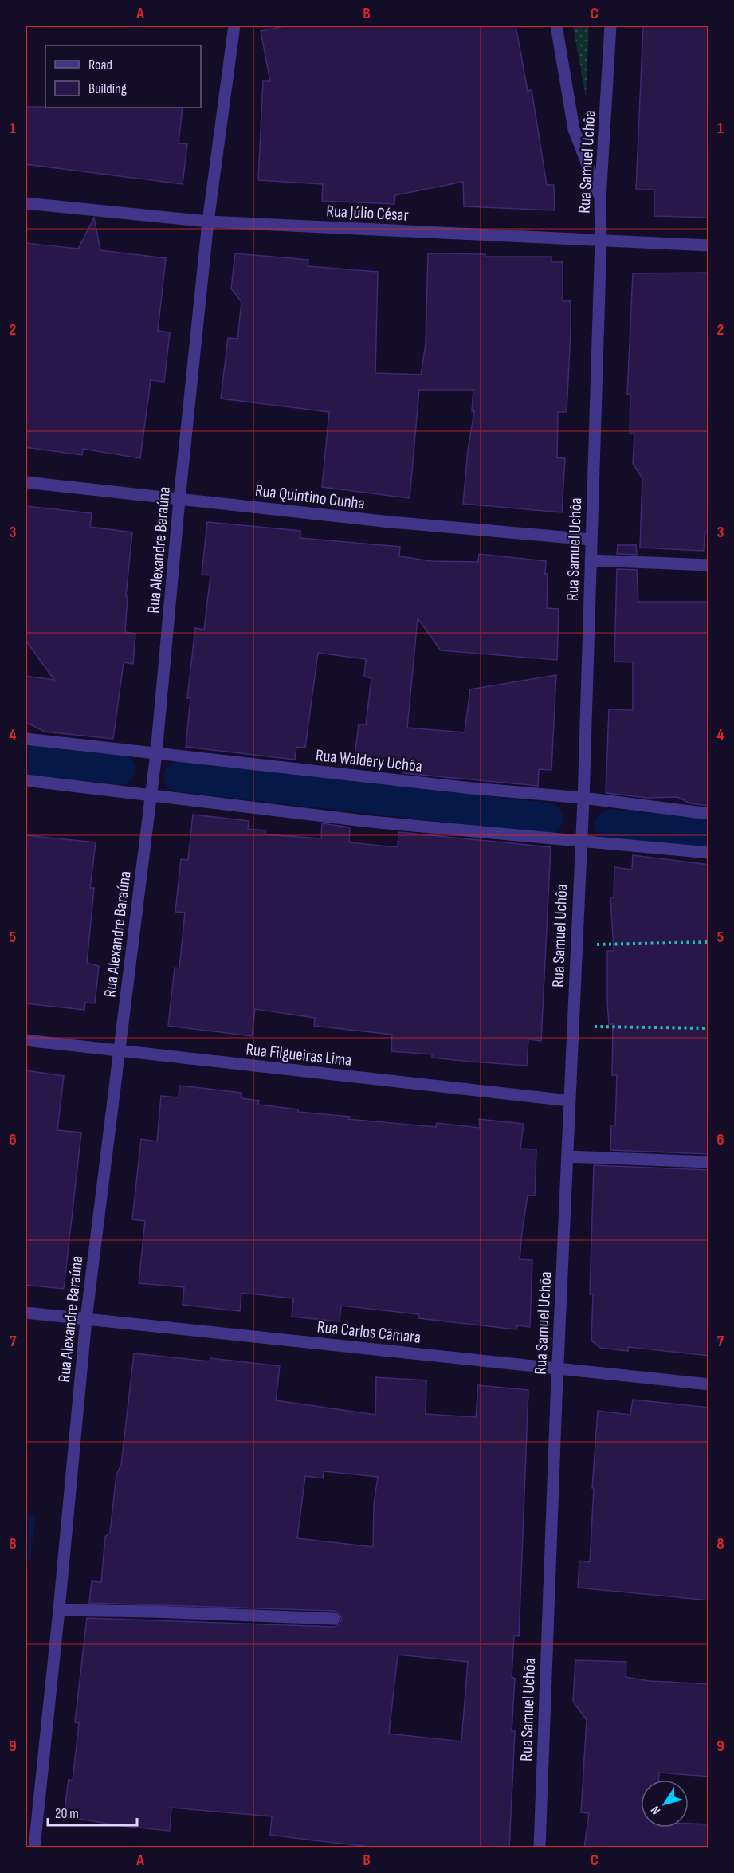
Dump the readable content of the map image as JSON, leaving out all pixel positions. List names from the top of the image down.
{
  "streets": {
    "street": [
      "Rua Samuel Uchôa",
      "Rua Júlio César",
      "Rua Quintino Cunha",
      "Rua Alexandre Baraúna",
      "Rua Waldery Uchôa",
      "Rua Filgueiras Lima",
      "Rua Carlos Câmara"
    ]
  },
  "crossings": [
    ["Rua Samuel Uchôa", "Rua Júlio César"],
    ["Rua Samuel Uchôa", "Rua Quintino Cunha"],
    ["Rua Samuel Uchôa", "Rua Waldery Uchôa"],
    ["Rua Samuel Uchôa", "Rua Filgueiras Lima"],
    ["Rua Samuel Uchôa", "Rua Carlos Câmara"],
    ["Rua Júlio César", "Rua Alexandre Baraúna"],
    ["Rua Quintino Cunha", "Rua Alexandre Baraúna"],
    ["Rua Alexandre Baraúna", "Rua Waldery Uchôa"],
    ["Rua Alexandre Baraúna", "Rua Filgueiras Lima"],
    ["Rua Alexandre Baraúna", "Rua Carlos Câmara"]
  ],
  "legend": ["Road", "Building"],
  "scale_bar": "20 m",
  "north": "bottom left",
  "grid": {
    "columns": ["A", "B", "C"],
    "rows": [
      "1",
      "2",
      "3",
      "4",
      "5",
      "6",
      "7",
      "8",
      "9"
    ]
  }
}
